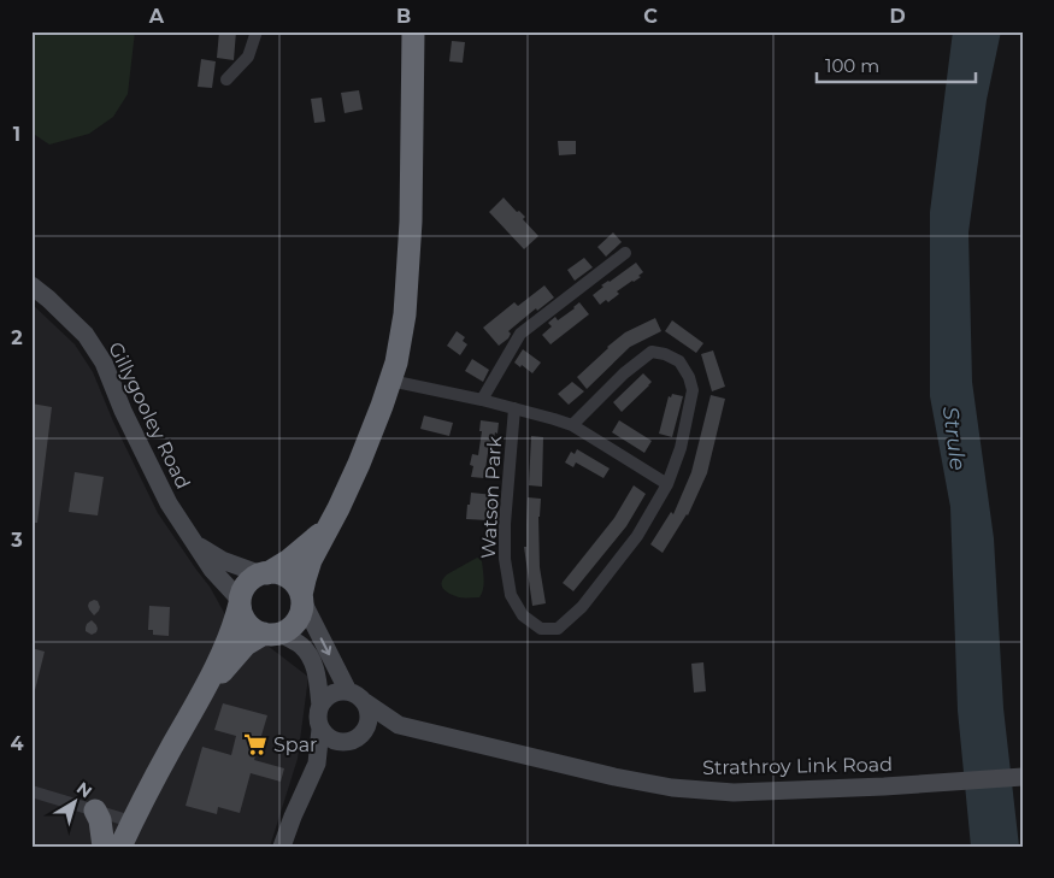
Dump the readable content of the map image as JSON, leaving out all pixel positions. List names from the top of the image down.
{
  "streets": {
    "main road": ["Gillygooley Road", "Strathroy Link Road"],
    "street": ["Watson Park"]
  },
  "water": ["Strule"],
  "places": {
    "supermarket": ["Spar"]
  },
  "scale_bar": "100 m",
  "north": "top right",
  "grid": {
    "columns": [
      "A",
      "B",
      "C",
      "D"
    ],
    "rows": [
      "1",
      "2",
      "3",
      "4"
    ]
  }
}
